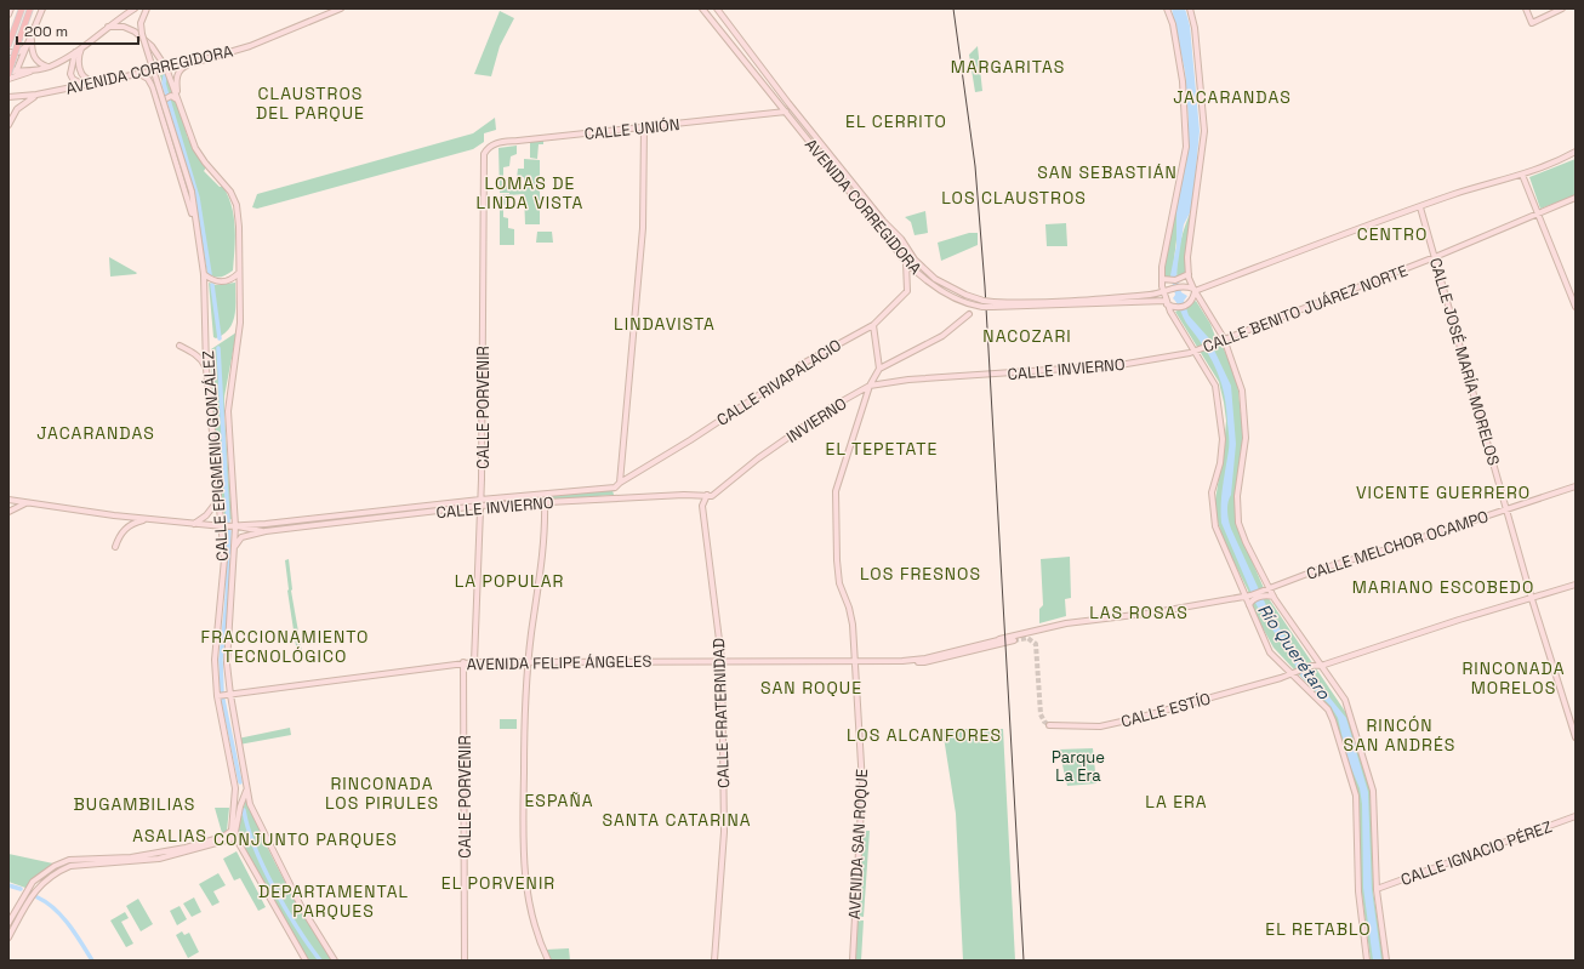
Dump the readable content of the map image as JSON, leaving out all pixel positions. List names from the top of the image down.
{
  "streets": {
    "street": [
      "AVENIDA CORREGIDORA",
      "CALLE UNIÓN",
      "CALLE BENITO JUÁREZ NORTE",
      "CALLE JOSÉ MARÍA MORELOS",
      "CALLE INVIERNO",
      "CALLE RIVAPALACIO",
      "CALLE PORVENIR",
      "INVIERNO",
      "CALLE EPIGMENIO GONZÁLEZ",
      "CALLE MELCHOR OCAMPO",
      "AVENIDA FELIPE ÁNGELES",
      "CALLE ESTÍO",
      "CALLE FRATERNIDAD",
      "AVENIDA SAN ROQUE",
      "CALLE IGNACIO PÉREZ"
    ]
  },
  "crossings": [
    ["AVENIDA CORREGIDORA", "CALLE UNIÓN"],
    ["AVENIDA CORREGIDORA", "CALLE RIVAPALACIO"],
    ["AVENIDA CORREGIDORA", "CALLE EPIGMENIO GONZÁLEZ"],
    ["CALLE UNIÓN", "CALLE PORVENIR"],
    ["CALLE BENITO JUÁREZ NORTE", "CALLE JOSÉ MARÍA MORELOS"],
    ["CALLE BENITO JUÁREZ NORTE", "CALLE INVIERNO"],
    ["CALLE JOSÉ MARÍA MORELOS", "CALLE MELCHOR OCAMPO"],
    ["CALLE JOSÉ MARÍA MORELOS", "CALLE ESTÍO"],
    ["CALLE INVIERNO", "CALLE RIVAPALACIO"],
    ["CALLE INVIERNO", "CALLE PORVENIR"],
    ["CALLE INVIERNO", "INVIERNO"],
    ["CALLE INVIERNO", "CALLE EPIGMENIO GONZÁLEZ"],
    ["CALLE INVIERNO", "CALLE FRATERNIDAD"],
    ["CALLE PORVENIR", "AVENIDA FELIPE ÁNGELES"],
    ["INVIERNO", "CALLE FRATERNIDAD"],
    ["INVIERNO", "AVENIDA SAN ROQUE"],
    ["CALLE EPIGMENIO GONZÁLEZ", "AVENIDA FELIPE ÁNGELES"],
    ["CALLE MELCHOR OCAMPO", "AVENIDA FELIPE ÁNGELES"],
    ["AVENIDA FELIPE ÁNGELES", "CALLE FRATERNIDAD"],
    ["AVENIDA FELIPE ÁNGELES", "AVENIDA SAN ROQUE"]
  ],
  "districts": [
    "MARGARITAS",
    "CLAUSTROS DEL PARQUE",
    "JACARANDAS",
    "EL CERRITO",
    "SAN SEBASTIÁN",
    "LOMAS DE LINDA VISTA",
    "LOS CLAUSTROS",
    "CENTRO",
    "LINDAVISTA",
    "NACOZARI",
    "JACARANDAS",
    "EL TEPETATE",
    "VICENTE GUERRERO",
    "LOS FRESNOS",
    "LA POPULAR",
    "MARIANO ESCOBEDO",
    "LAS ROSAS",
    "FRACCIONAMIENTO TECNOLÓGICO",
    "RINCONADA MORELOS",
    "SAN ROQUE",
    "RINCÓN SAN ANDRÉS",
    "LOS ALCANFORES",
    "RINCONADA LOS PIRULES",
    "ESPAÑA",
    "LA ERA",
    "BUGAMBILIAS",
    "SANTA CATARINA",
    "ASALIAS",
    "CONJUNTO PARQUES",
    "EL PORVENIR",
    "DEPARTAMENTAL PARQUES",
    "EL RETABLO"
  ],
  "water": ["Río Querétaro"],
  "parks": ["Parque La Era"],
  "scale_bar": "200 m"
}
